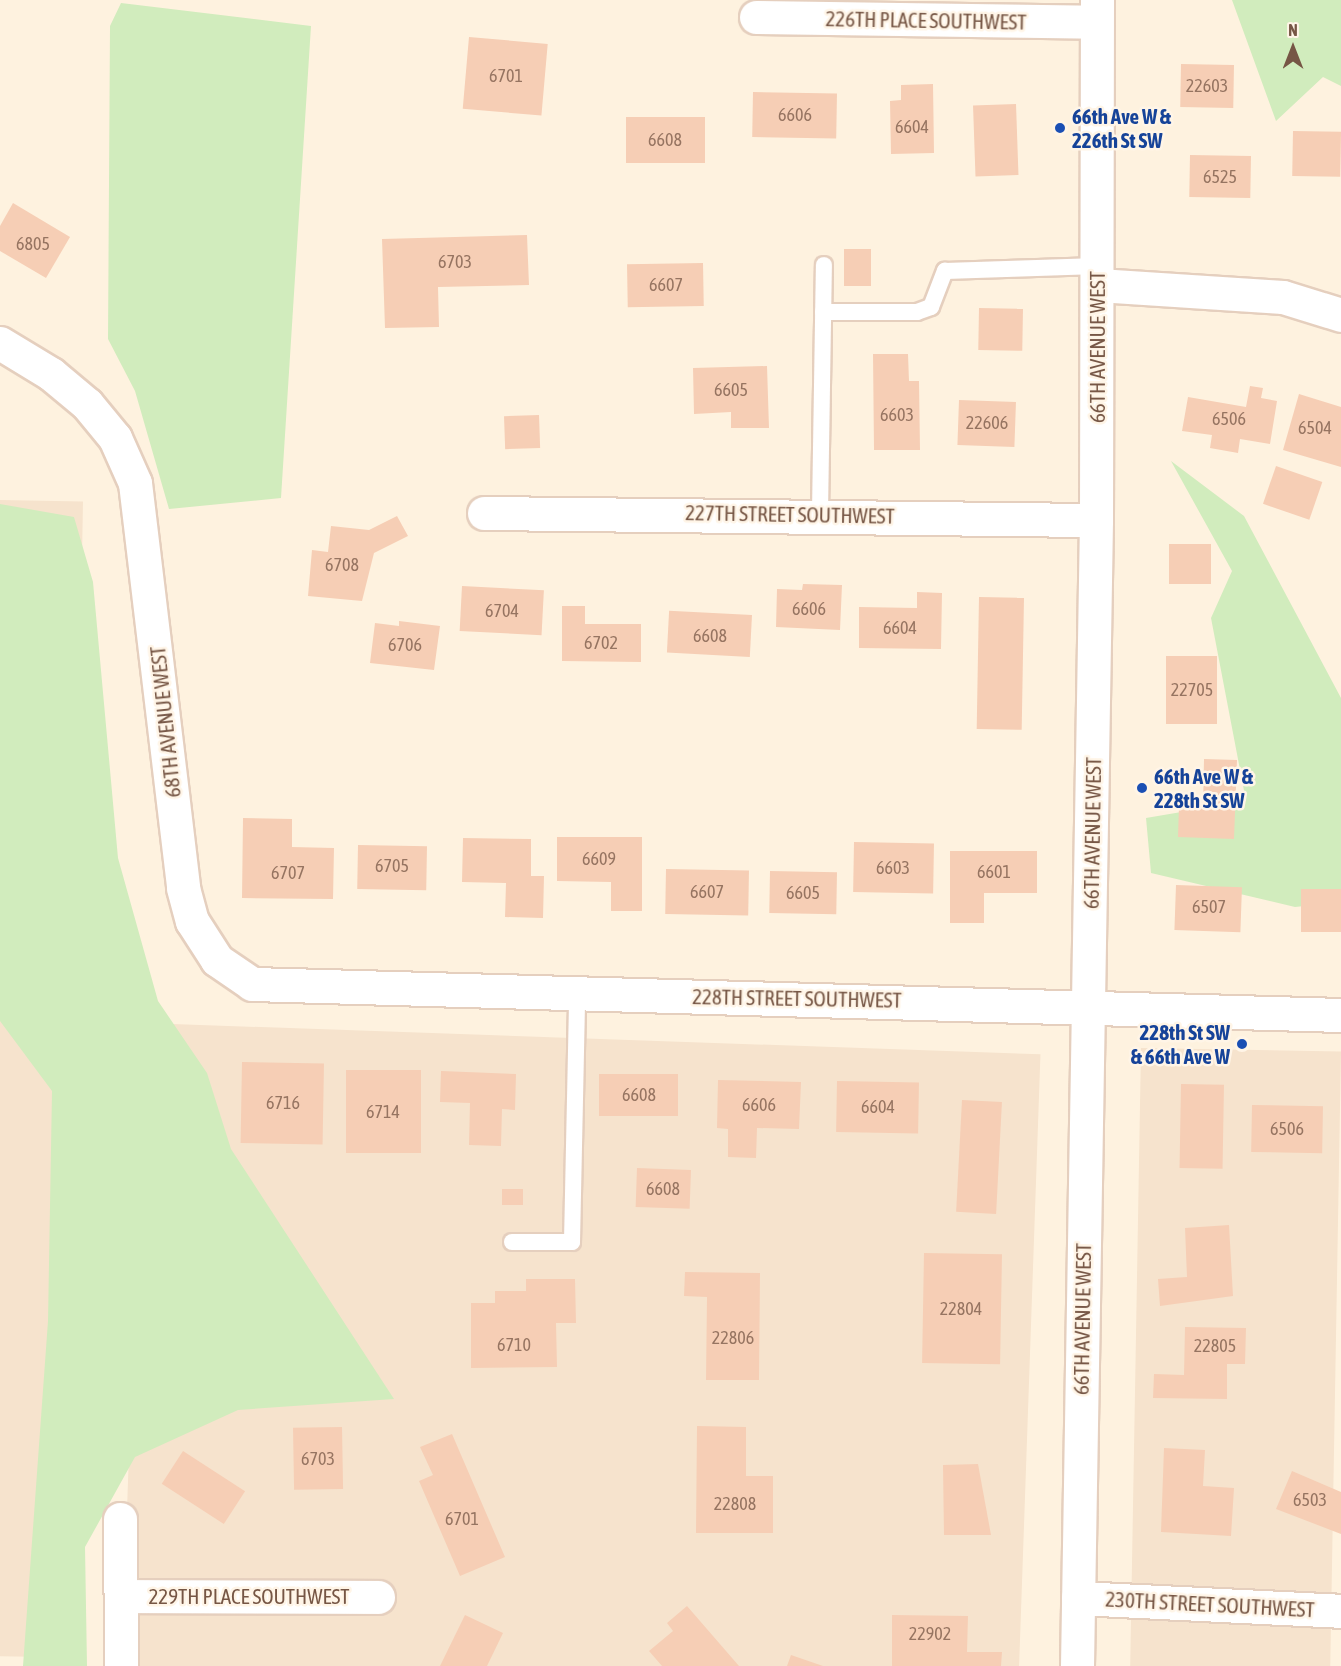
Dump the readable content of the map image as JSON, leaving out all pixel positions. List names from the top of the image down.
{
  "streets": {
    "street": [
      "226TH PLACE SOUTHWEST",
      "66TH AVENUE WEST",
      "227TH STREET SOUTHWEST",
      "68TH AVENUE WEST",
      "228TH STREET SOUTHWEST",
      "229TH PLACE SOUTHWEST",
      "230TH STREET SOUTHWEST"
    ]
  },
  "crossings": [
    ["226TH PLACE SOUTHWEST", "66TH AVENUE WEST"],
    ["66TH AVENUE WEST", "227TH STREET SOUTHWEST"],
    ["66TH AVENUE WEST", "228TH STREET SOUTHWEST"],
    ["66TH AVENUE WEST", "230TH STREET SOUTHWEST"],
    ["68TH AVENUE WEST", "228TH STREET SOUTHWEST"]
  ],
  "places": ["66th Ave W & 226th St SW", "66th Ave W & 228th St SW", "228th St SW & 66th Ave W"],
  "house_numbers": [
    "6701",
    "22603",
    "6606",
    "6604",
    "6608",
    "6525",
    "6805",
    "6703",
    "6607",
    "6605",
    "6603",
    "6506",
    "22606",
    "6504",
    "6708",
    "6606",
    "6704",
    "6604",
    "6608",
    "6702",
    "6706",
    "22705",
    "6609",
    "6705",
    "6603",
    "6601",
    "6707",
    "6607",
    "6605",
    "6507",
    "6608",
    "6716",
    "6606",
    "6604",
    "6714",
    "6506",
    "6608",
    "22804",
    "22806",
    "6710",
    "22805",
    "6703",
    "6503",
    "22808",
    "6701",
    "22902"
  ],
  "north": "top"
}
